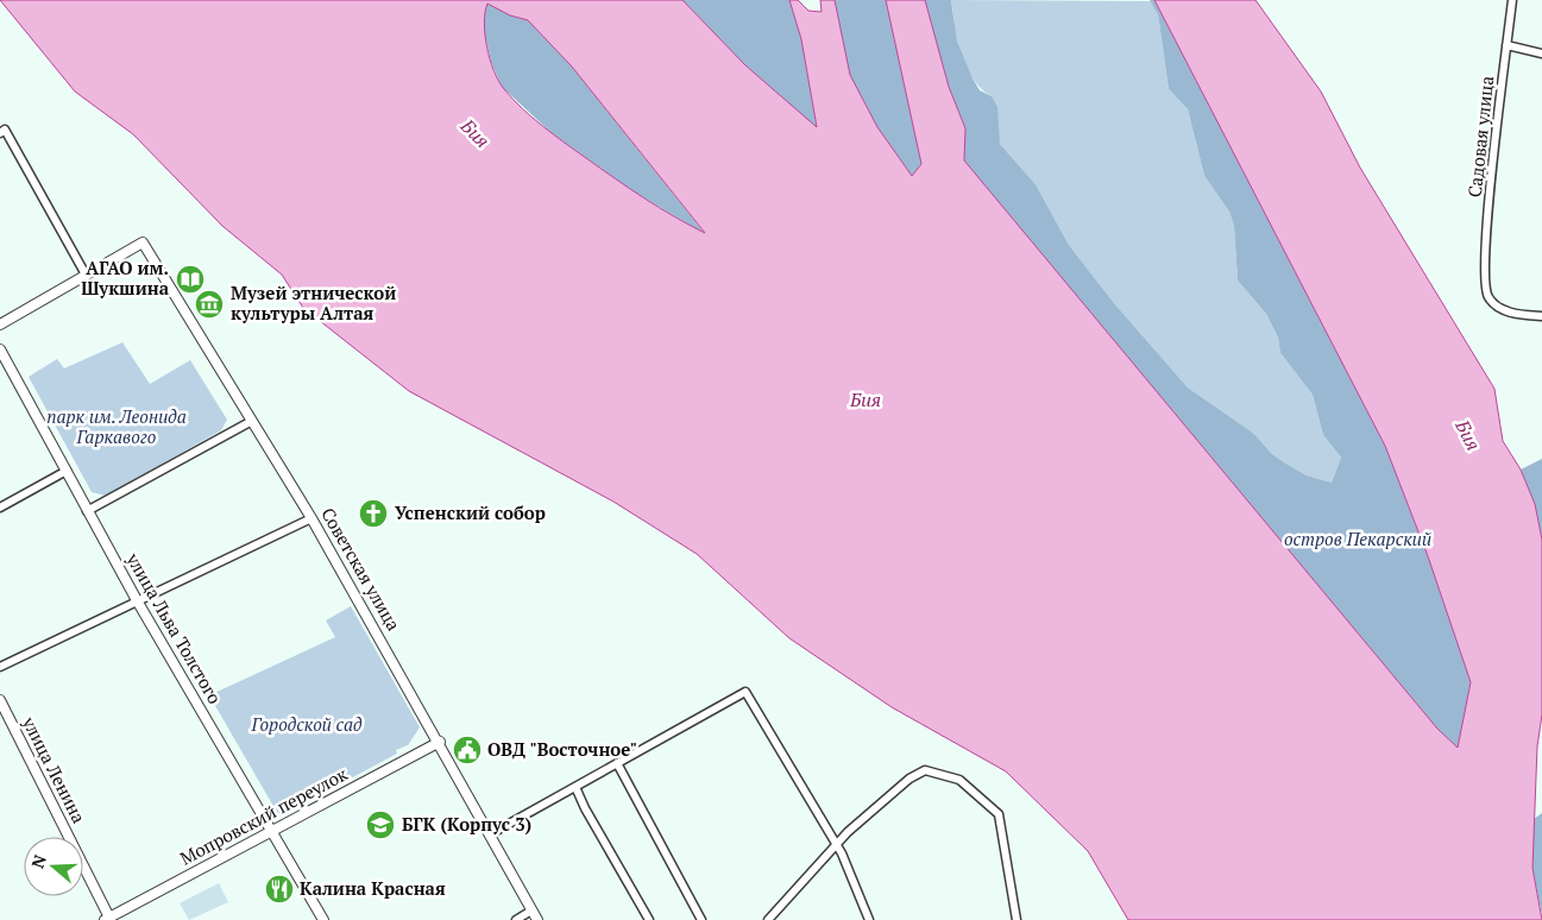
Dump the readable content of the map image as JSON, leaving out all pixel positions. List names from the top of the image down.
{
  "streets": {
    "street": [
      "Садовая улица",
      "Советская улица",
      "улица Льва Толстого",
      "улица Ленина",
      "Мопровский переулок"
    ]
  },
  "crossings": [
    ["Советская улица", "Мопровский переулок"],
    ["улица Льва Толстого", "Мопровский переулок"],
    ["улица Ленина", "Мопровский переулок"]
  ],
  "water": ["Бия"],
  "parks": ["парк им. Леонида Гаркавого", "остров Пекарский", "Городской сад"],
  "places": {
    "library": ["АГАО им. Шукшина"],
    "museum": ["Музей этнической культуры Алтая"],
    "church": ["Успенский собор"],
    "public building": ["ОВД \"Восточное\""],
    "school or university": ["БГК (Корпус 3)"],
    "restaurant": ["Калина Красная"]
  },
  "north": "left"
}
